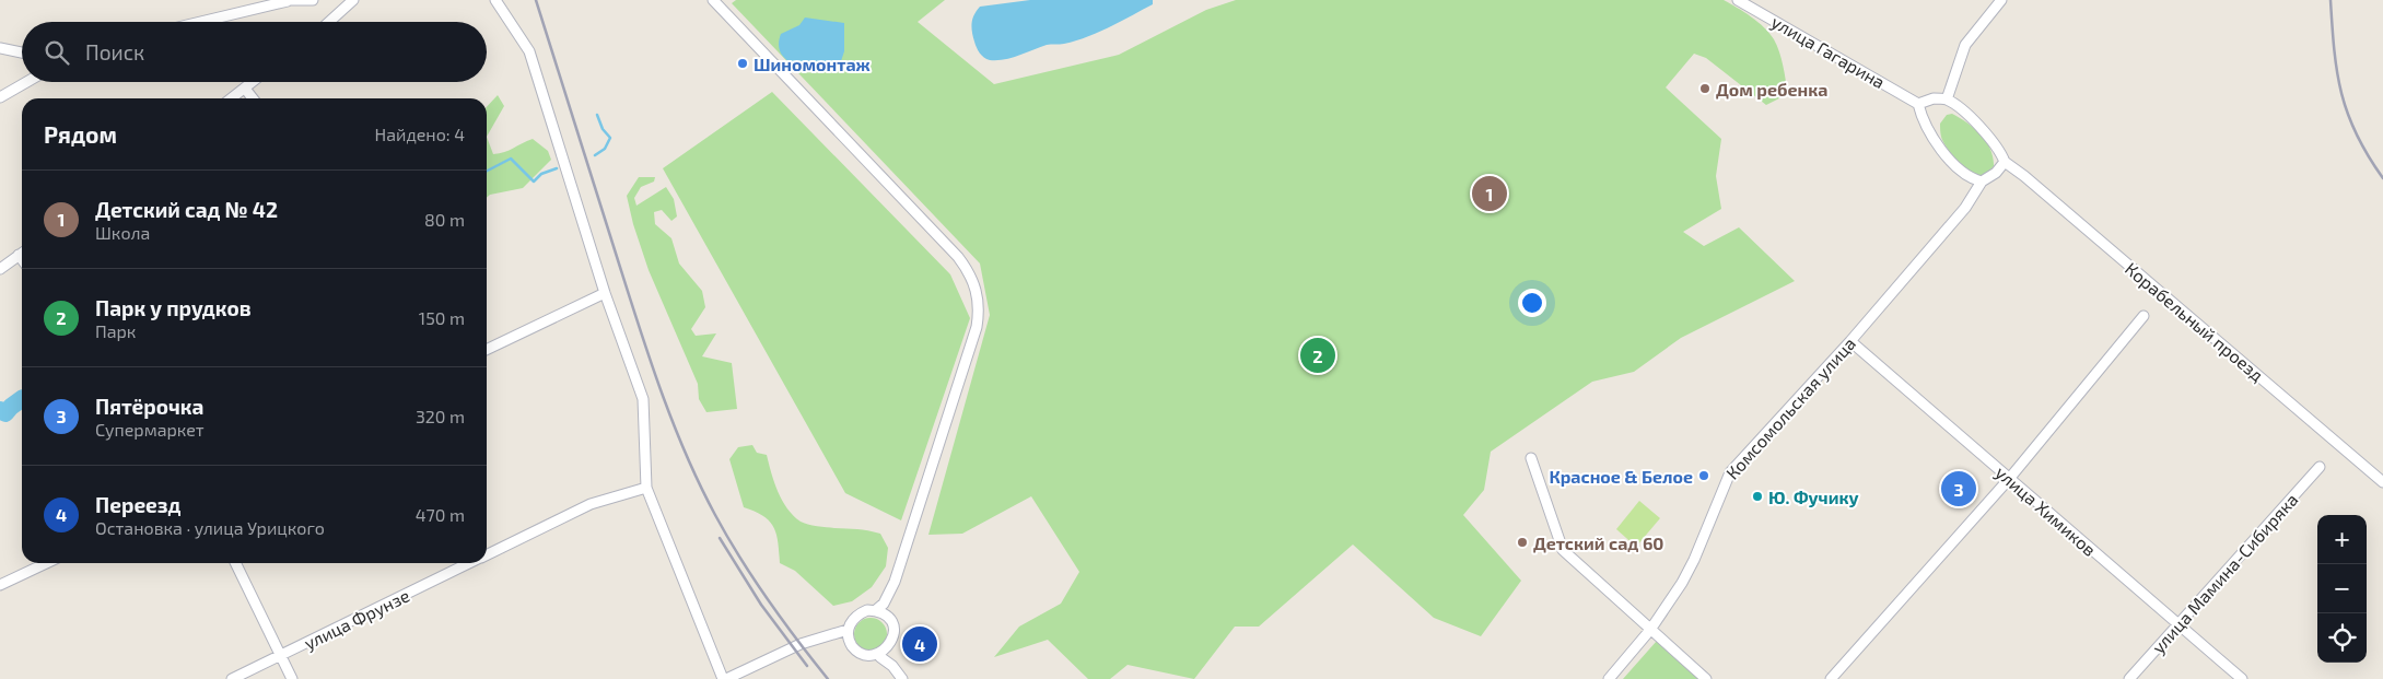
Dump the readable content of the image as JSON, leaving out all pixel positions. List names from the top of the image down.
{
  "streets": {
    "street": [
      "улица Гагарина",
      "Корабельный проезд",
      "Комсомольская улица",
      "улица Химиков",
      "улица Мамина-Сибиряка",
      "улица Фрунзе"
    ]
  },
  "crossings": [
    ["Корабельный проезд", "Комсомольская улица"],
    ["Комсомольская улица", "улица Химиков"],
    ["улица Химиков", "улица Мамина-Сибиряка"]
  ],
  "places": [
    "Шиномонтаж",
    "Дом ребенка",
    "Красное & Белое",
    "Ю. Фучику",
    "Детский сад 60"
  ],
  "page": {
    "search": "Поиск",
    "heading": ["Рядом", "Найдено: 4"],
    "list": [
      {
        "mark": "1",
        "name": "Детский сад № 42",
        "note": "Школа",
        "value": "80 m"
      },
      {
        "mark": "2",
        "name": "Парк у прудков",
        "note": "Парк",
        "value": "150 m"
      },
      {
        "mark": "3",
        "name": "Пятёрочка",
        "note": "Супермаркет",
        "value": "320 m"
      },
      {
        "mark": "4",
        "name": "Переезд",
        "note": "Остановка · улица Урицкого",
        "value": "470 m"
      }
    ],
    "pins": [
      "1",
      "2",
      "3",
      "4"
    ],
    "map_buttons": ["+", "−"]
  }
}
